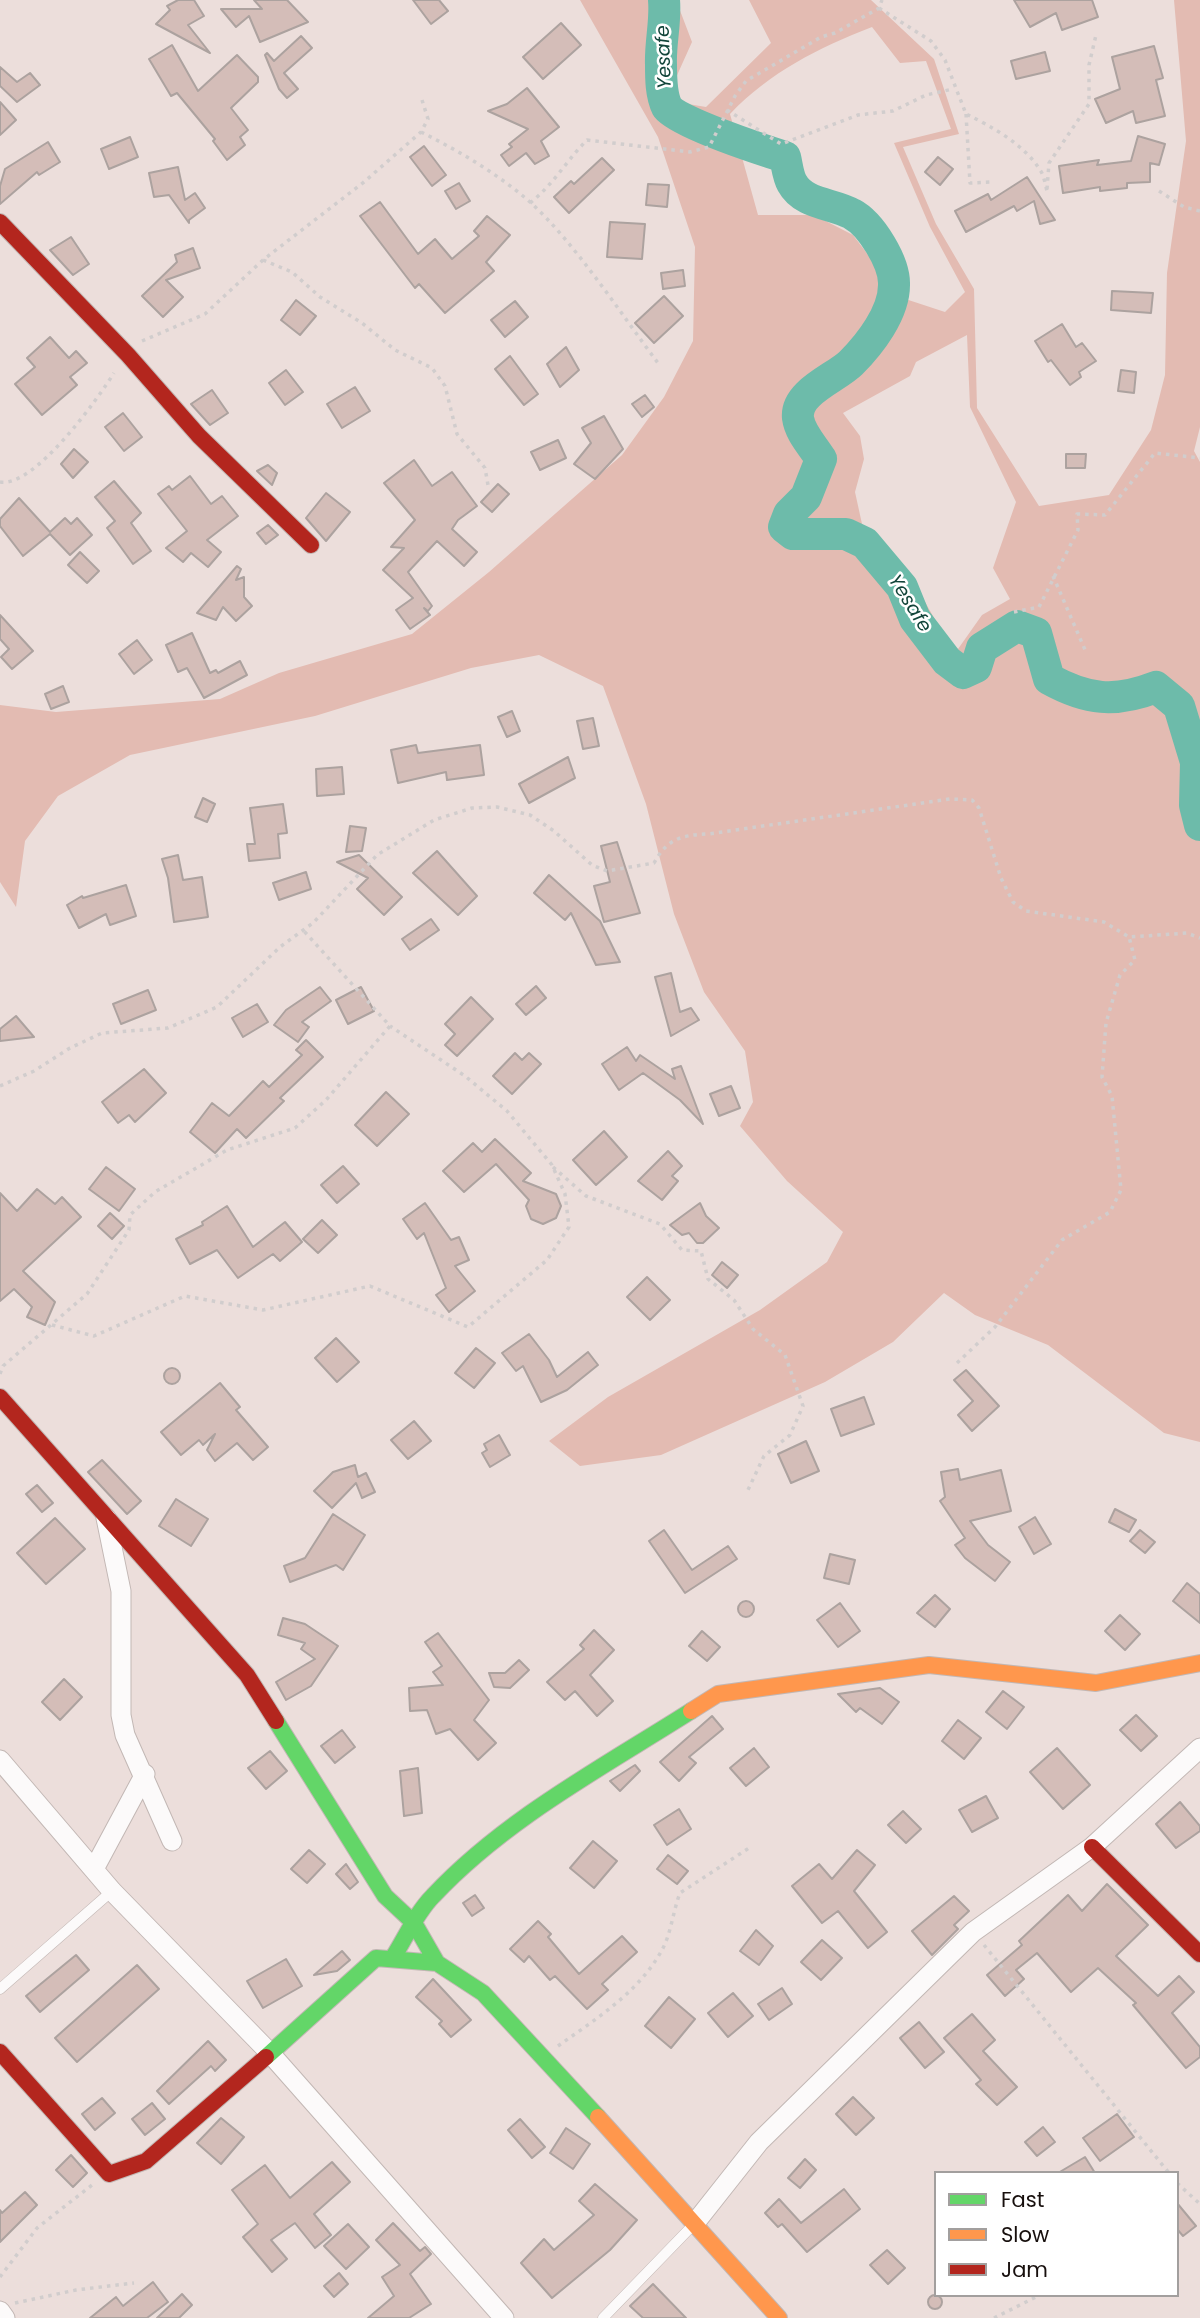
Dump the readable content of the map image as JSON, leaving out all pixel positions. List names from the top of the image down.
{
  "water": ["Yesafe"],
  "legend": ["Fast", "Slow", "Jam"]
}
